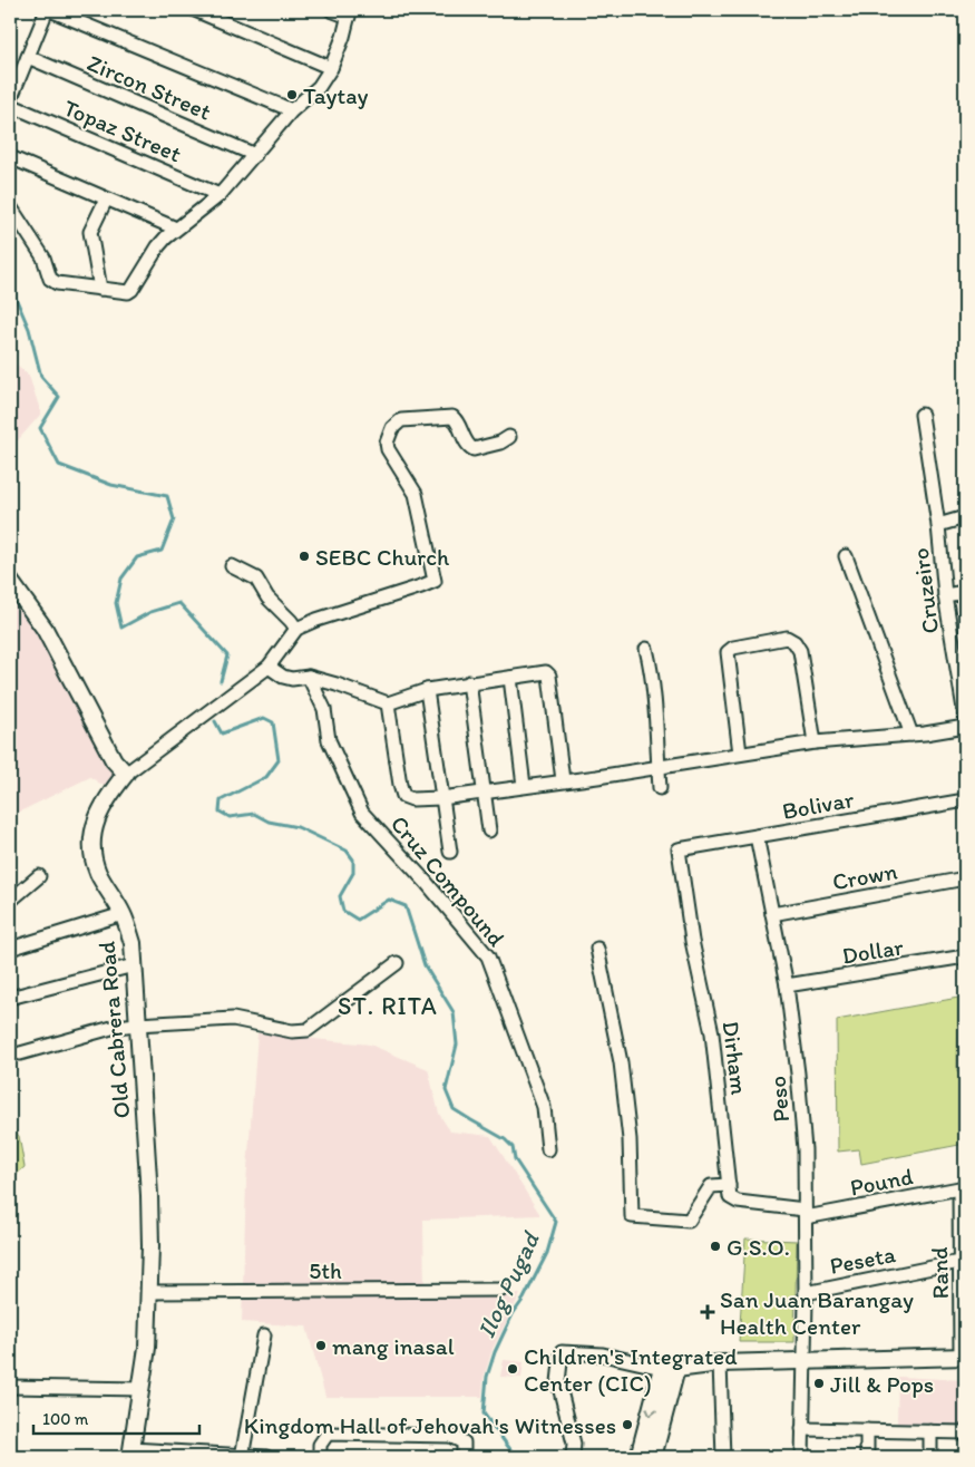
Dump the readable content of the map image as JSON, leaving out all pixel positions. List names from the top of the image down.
{
  "streets": {
    "street": [
      "Zircon Street",
      "Topaz Street",
      "Cruzeiro",
      "Bolivar",
      "Crown",
      "Cruz Compound",
      "Dollar",
      "Old Cabrera Road",
      "Dirham",
      "Peso",
      "Pound",
      "Peseta",
      "5th",
      "Rand"
    ]
  },
  "crossings": [
    ["Bolivar", "Dirham"],
    ["Bolivar", "Peso"],
    ["Crown", "Peso"],
    ["Dollar", "Peso"],
    ["Old Cabrera Road", "5th"],
    ["Peso", "Pound"],
    ["Peso", "Peseta"],
    ["Pound", "Rand"],
    ["Peseta", "Rand"]
  ],
  "districts": ["ST. RITA"],
  "water": ["Ilog Pugad"],
  "places": {
    "other": [
      "Taytay",
      "SEBC Church",
      "G.S.O.",
      "mang inasal",
      "Children's Integrated Center (CIC)",
      "Jill & Pops",
      "Kingdom Hall of Jehovah's Witnesses"
    ],
    "health": ["San Juan Barangay Health Center"]
  },
  "scale_bar": "100 m"
}
